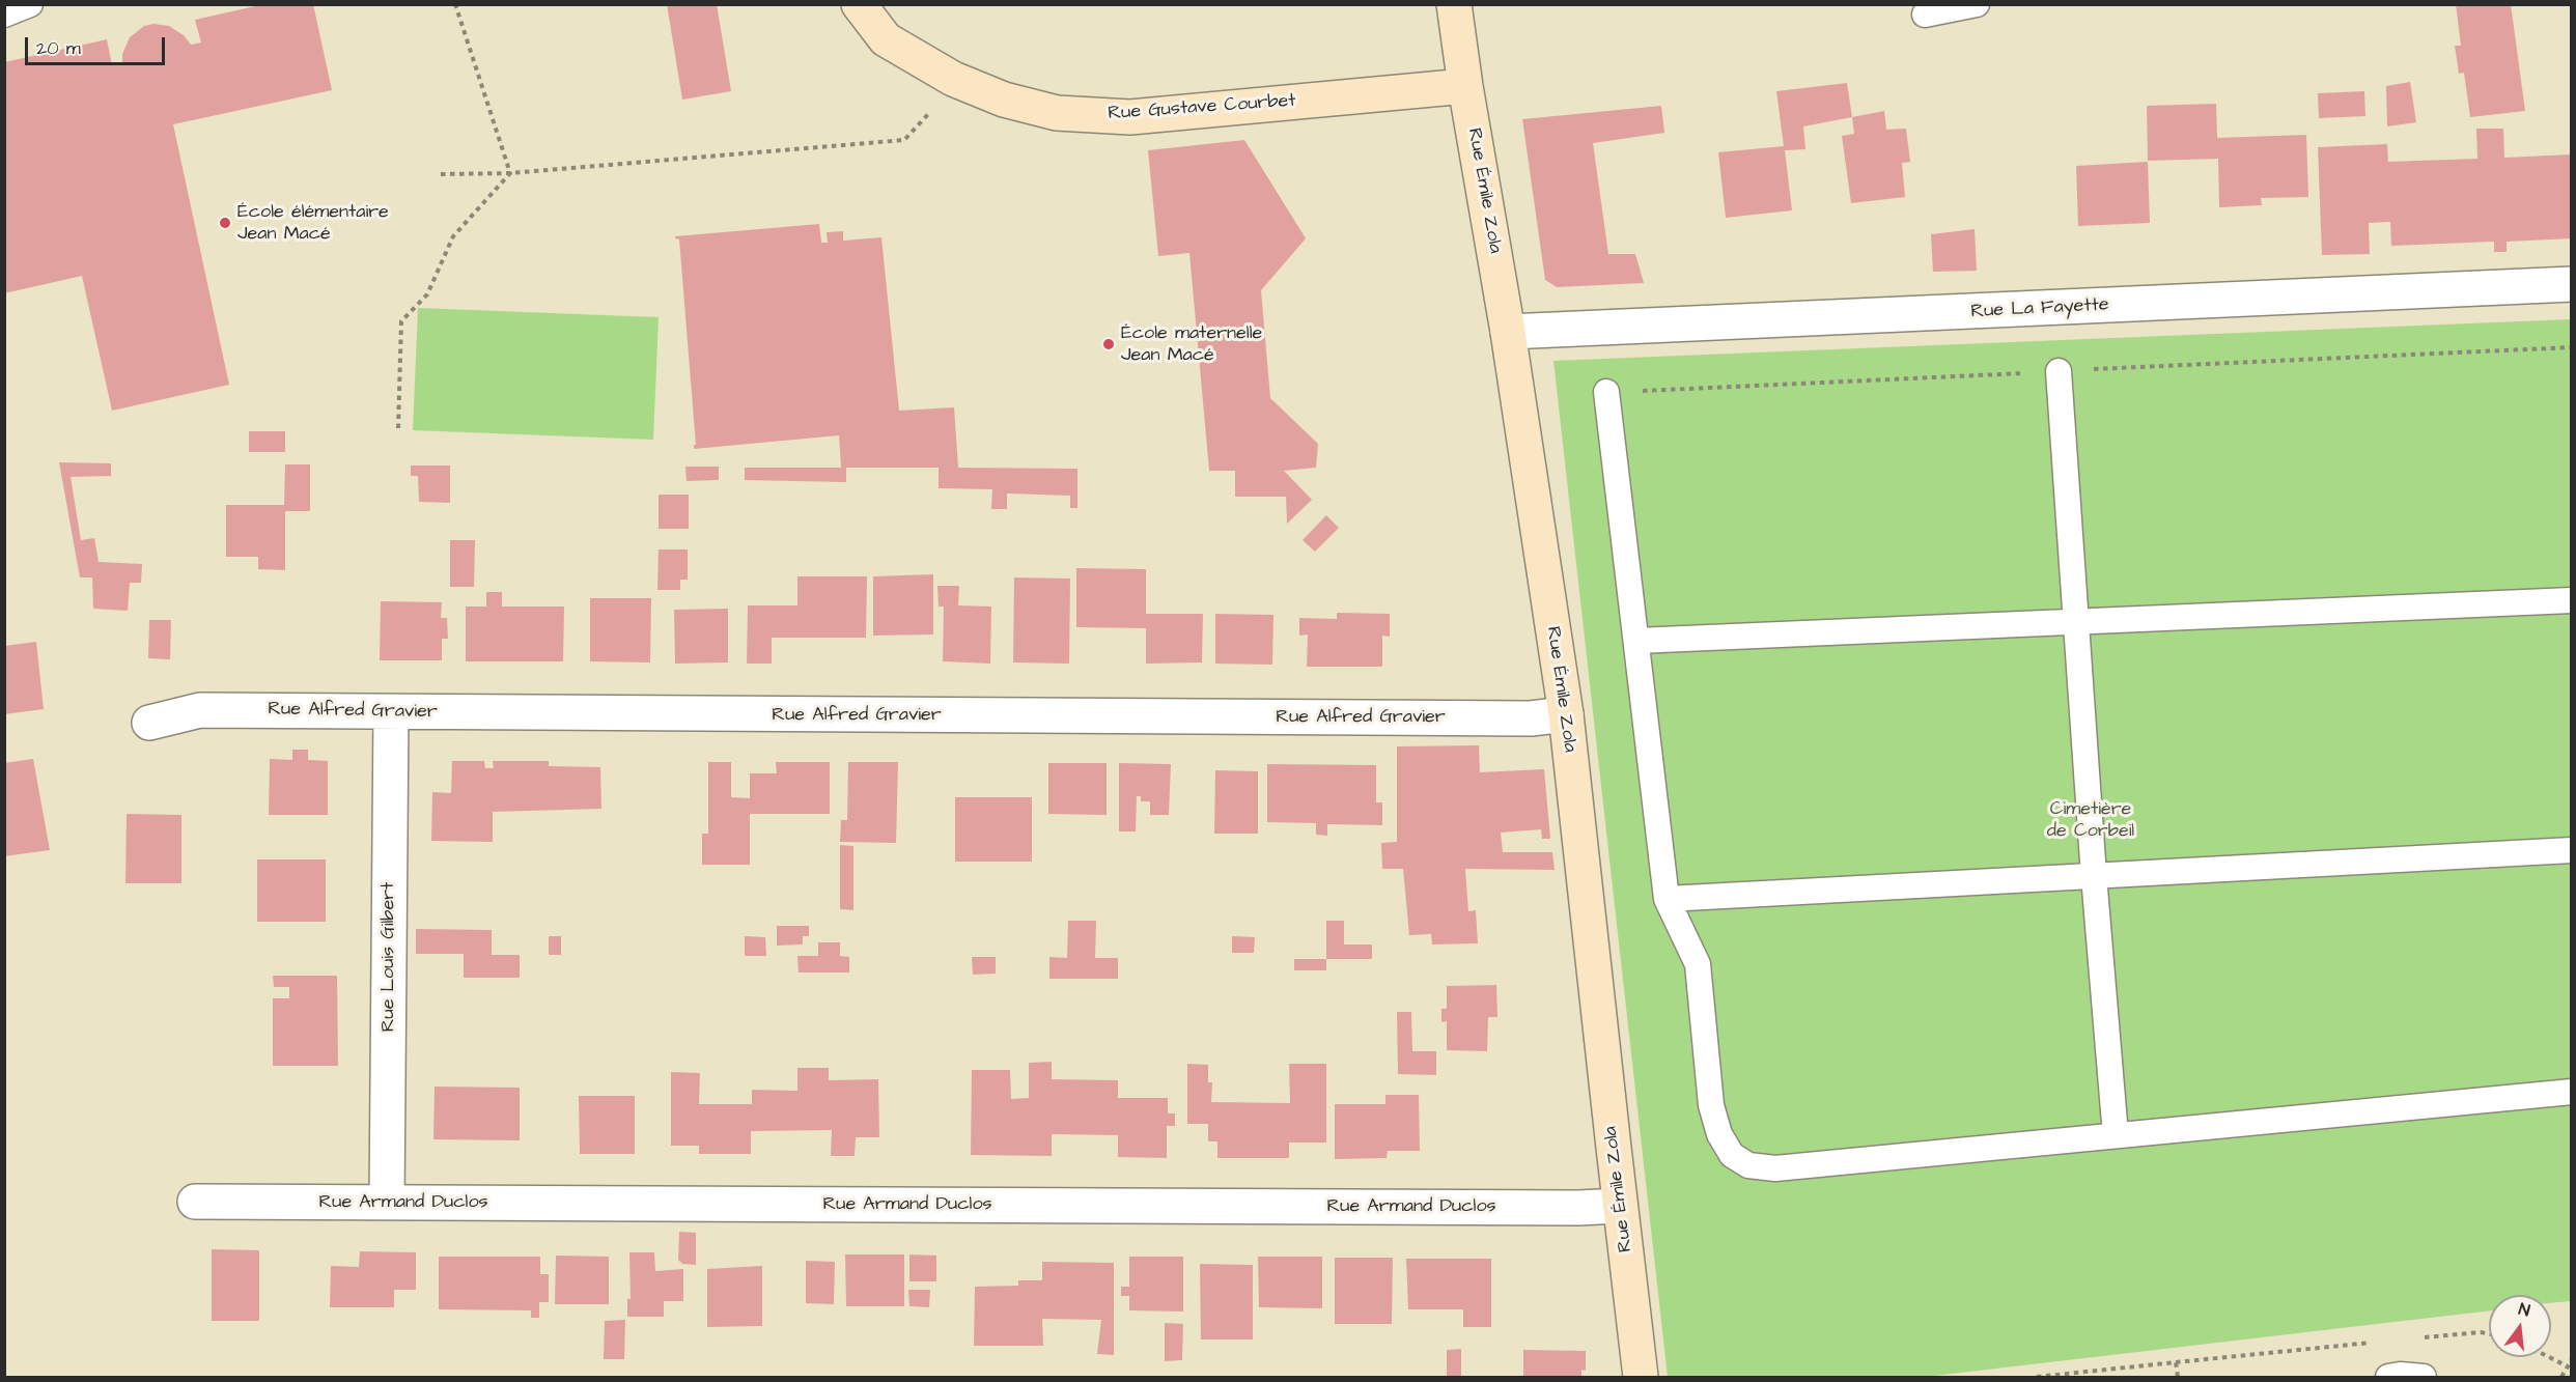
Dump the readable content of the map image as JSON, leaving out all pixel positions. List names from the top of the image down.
{
  "streets": {
    "street": [
      "Rue Gustave Courbet",
      "Rue Émile Zola",
      "Rue La Fayette",
      "Rue Alfred Gravier",
      "Rue Louis Gilbert",
      "Rue Armand Duclos"
    ]
  },
  "crossings": [
    ["Rue Gustave Courbet", "Rue Émile Zola"],
    ["Rue Émile Zola", "Rue La Fayette"],
    ["Rue Émile Zola", "Rue Alfred Gravier"],
    ["Rue Émile Zola", "Rue Armand Duclos"],
    ["Rue Alfred Gravier", "Rue Louis Gilbert"],
    ["Rue Louis Gilbert", "Rue Armand Duclos"]
  ],
  "parks": ["Cimetière de Corbeil"],
  "places": ["École élémentaire Jean Macé", "École maternelle Jean Macé"],
  "scale_bar": "20 m",
  "north": "top"
}
